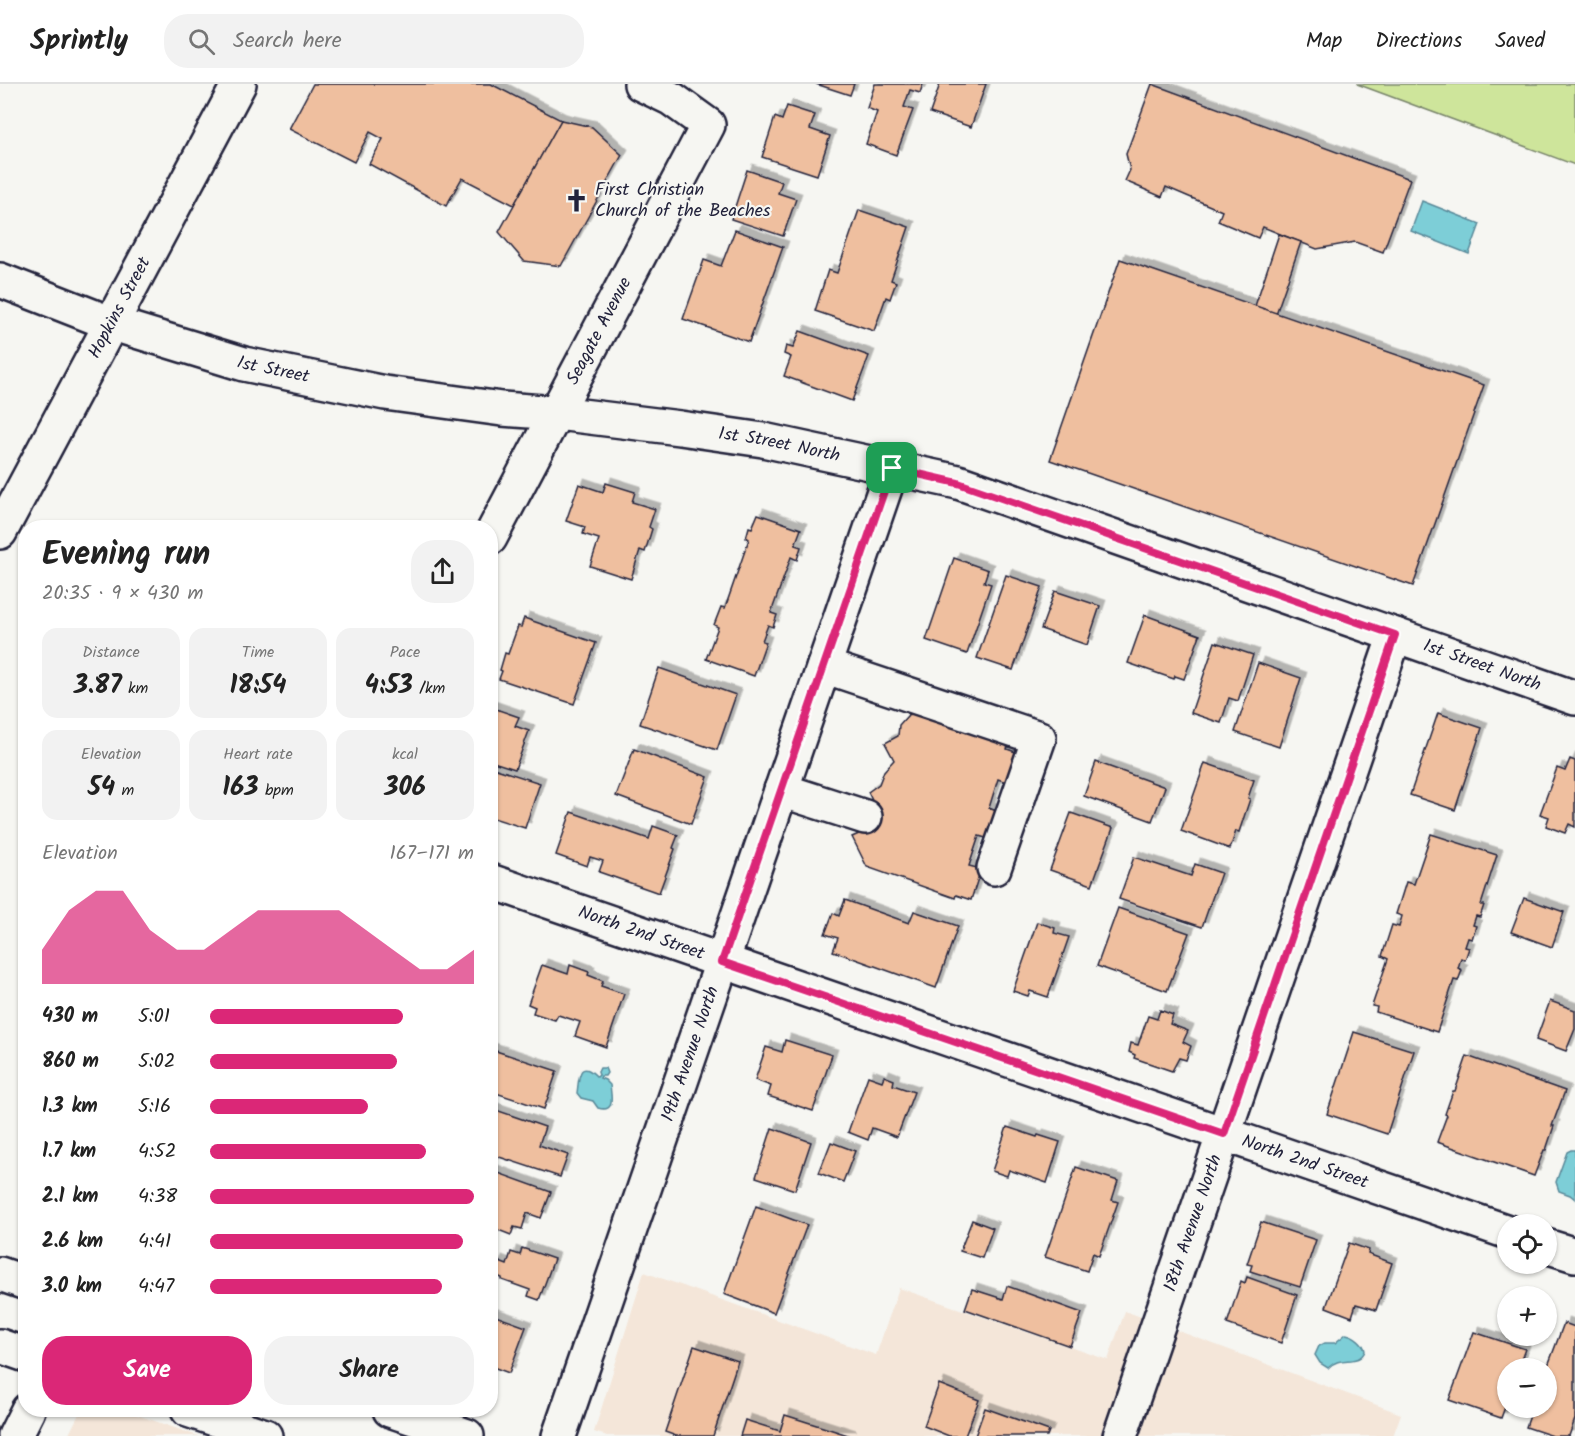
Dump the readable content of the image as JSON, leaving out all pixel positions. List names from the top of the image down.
{
  "streets": {
    "street": [
      "Hopkins Street",
      "Seagate Avenue",
      "1st Street",
      "1st Street North",
      "North 2nd Street",
      "19th Avenue North",
      "18th Avenue North"
    ]
  },
  "crossings": [
    ["Hopkins Street", "1st Street"],
    ["Seagate Avenue", "1st Street"],
    ["Seagate Avenue", "1st Street North"],
    ["1st Street", "1st Street North"],
    ["1st Street North", "19th Avenue North"],
    ["1st Street North", "18th Avenue North"],
    ["North 2nd Street", "19th Avenue North"],
    ["North 2nd Street", "18th Avenue North"]
  ],
  "places": {
    "church": ["First Christian Church of the Beaches"]
  },
  "page": {
    "header": "Sprintly",
    "search": "Search here",
    "nav": ["Map", "Directions", "Saved"],
    "heading": ["Evening run", "20:35 · 9 × 430 m"],
    "stats": [
      ["Distance", "3.87 km"],
      ["Time", "18:54"],
      ["Pace", "4:53 /km"],
      ["Elevation", "54 m"],
      ["Heart rate", "163 bpm"],
      ["kcal", "306"]
    ],
    "chart": ["Elevation", "167–171 m"],
    "list": [
      {
        "name": "430 m",
        "note": "5:01"
      },
      {
        "name": "860 m",
        "note": "5:02"
      },
      {
        "name": "1.3 km",
        "note": "5:16"
      },
      {
        "name": "1.7 km",
        "note": "4:52"
      },
      {
        "name": "2.1 km",
        "note": "4:38"
      },
      {
        "name": "2.6 km",
        "note": "4:41"
      },
      {
        "name": "3.0 km",
        "note": "4:47"
      }
    ],
    "map_buttons": ["+", "−"],
    "buttons": ["Save", "Share"]
  }
}
